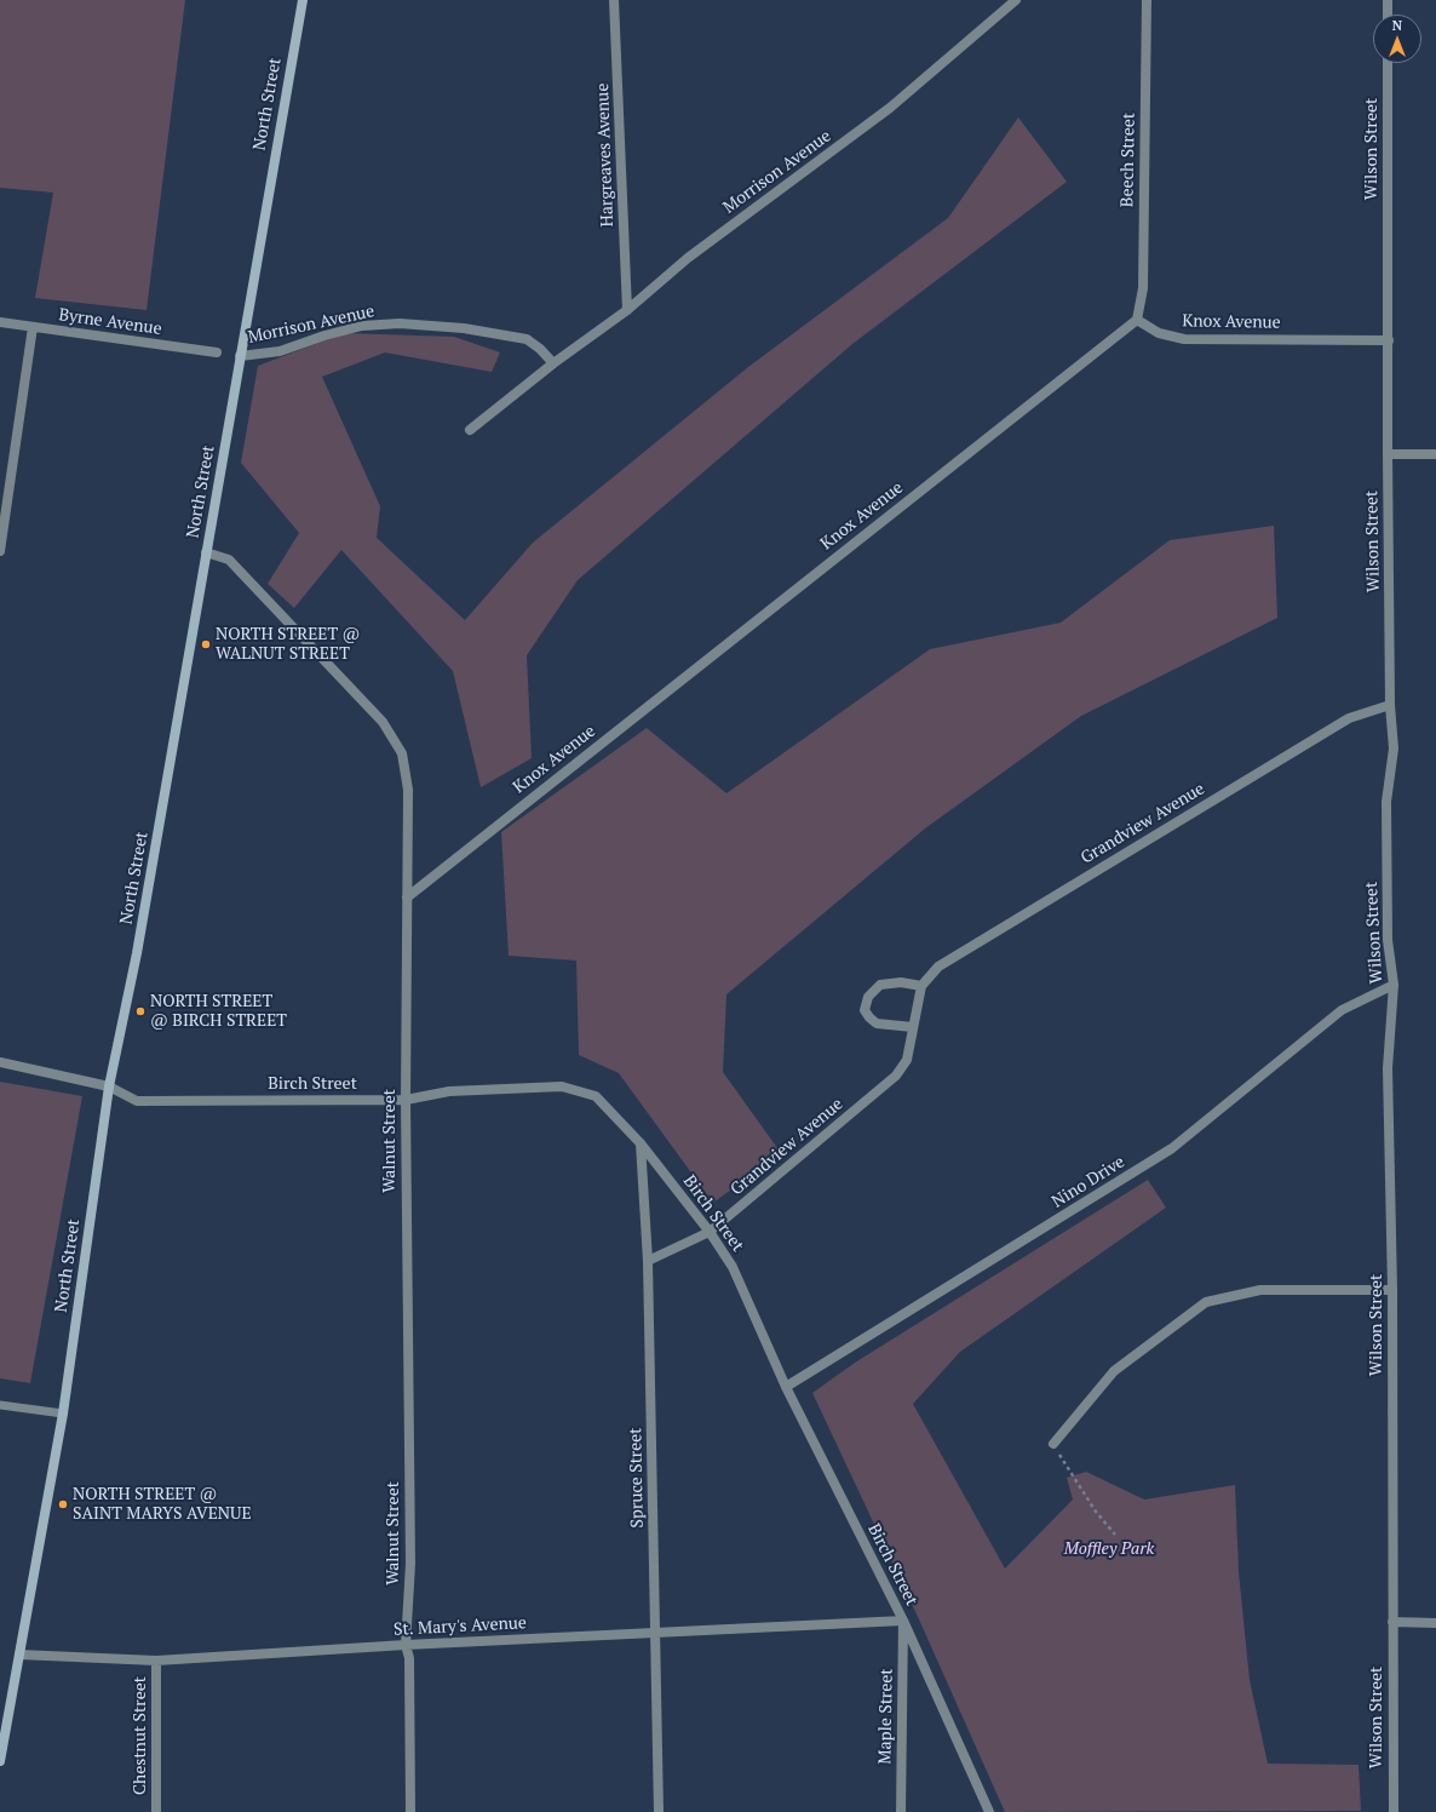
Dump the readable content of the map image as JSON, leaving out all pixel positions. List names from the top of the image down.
{
  "streets": {
    "main road": ["North Street"],
    "street": [
      "Wilson Street",
      "Hargreaves Avenue",
      "Beech Street",
      "Morrison Avenue",
      "Byrne Avenue",
      "Knox Avenue",
      "Grandview Avenue",
      "Birch Street",
      "Walnut Street",
      "Nino Drive",
      "Spruce Street",
      "St. Mary's Avenue",
      "Maple Street",
      "Chestnut Street"
    ]
  },
  "crossings": [
    ["North Street", "Morrison Avenue"],
    ["North Street", "Birch Street"],
    ["North Street", "Walnut Street"],
    ["North Street", "St. Mary's Avenue"],
    ["Wilson Street", "Knox Avenue"],
    ["Wilson Street", "Grandview Avenue"],
    ["Wilson Street", "Nino Drive"],
    ["Hargreaves Avenue", "Morrison Avenue"],
    ["Beech Street", "Knox Avenue"],
    ["Knox Avenue", "Walnut Street"],
    ["Grandview Avenue", "Birch Street"],
    ["Grandview Avenue", "Spruce Street"],
    ["Birch Street", "Walnut Street"],
    ["Birch Street", "Nino Drive"],
    ["Birch Street", "Spruce Street"],
    ["Birch Street", "St. Mary's Avenue"],
    ["Birch Street", "Maple Street"],
    ["Walnut Street", "St. Mary's Avenue"],
    ["Spruce Street", "St. Mary's Avenue"],
    ["St. Mary's Avenue", "Maple Street"],
    ["St. Mary's Avenue", "Chestnut Street"]
  ],
  "parks": ["Moffley Park"],
  "places": ["NORTH STREET @ WALNUT STREET", "NORTH STREET @ BIRCH STREET", "NORTH STREET @ SAINT MARYS AVENUE"],
  "north": "top"
}
